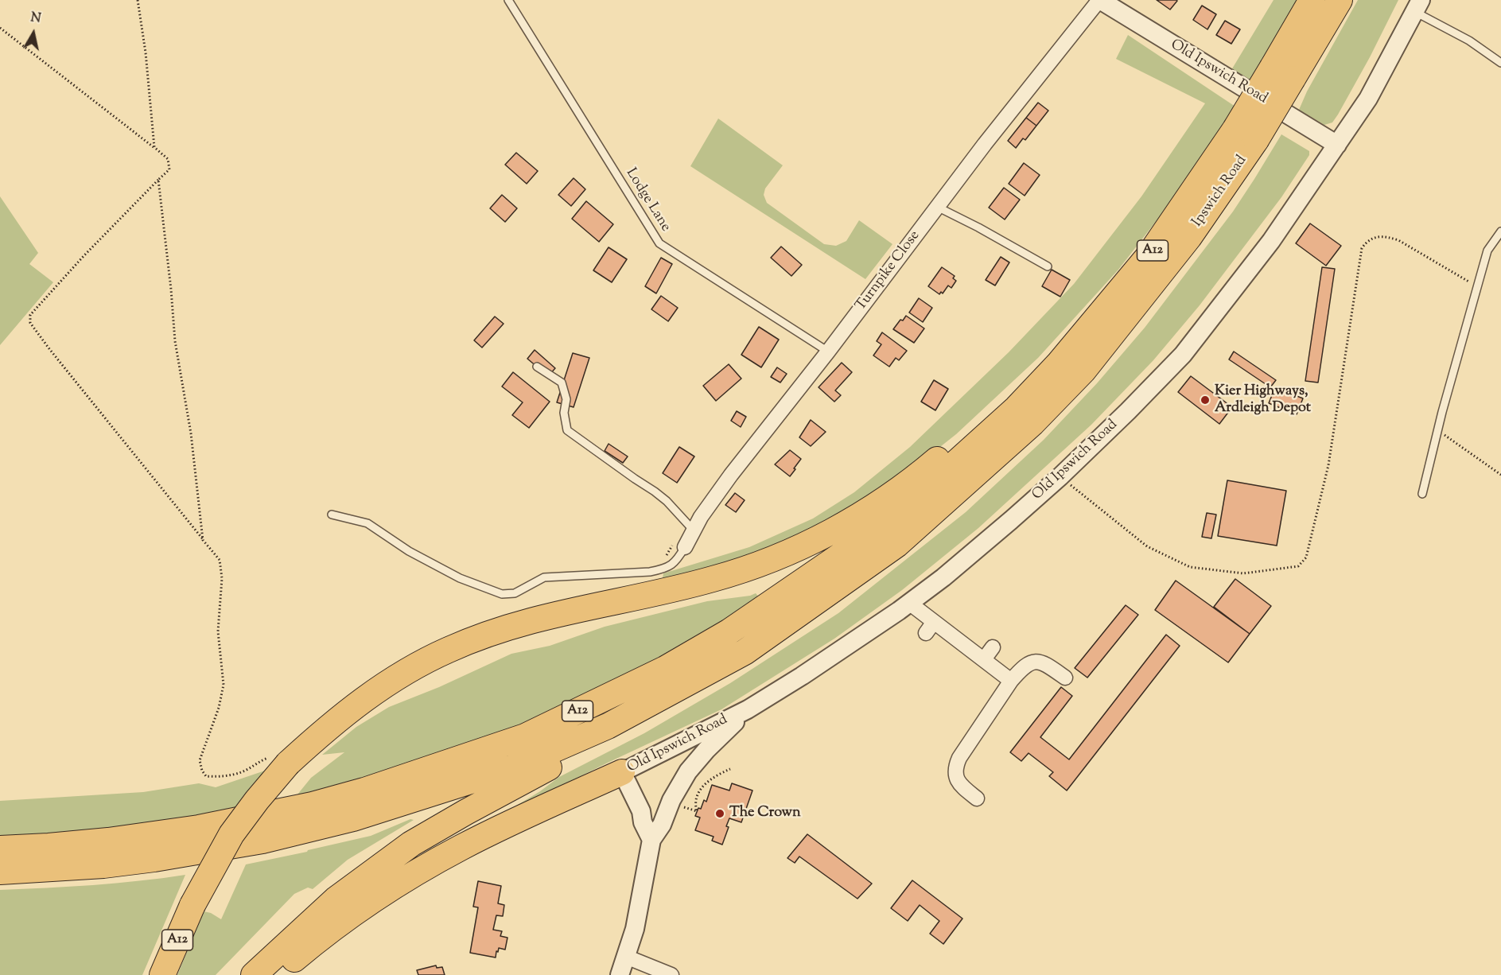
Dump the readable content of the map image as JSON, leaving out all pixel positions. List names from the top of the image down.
{
  "streets": {
    "highway": ["Ipswich Road", "A12"],
    "street": ["Old Ipswich Road", "Turnpike Close"],
    "lane": ["Lodge Lane"]
  },
  "crossings": [
    ["Old Ipswich Road", "Turnpike Close"],
    ["Ipswich Road", "A12"],
    ["Lodge Lane", "Turnpike Close"]
  ],
  "places": ["Kier Highways, Ardleigh Depot", "The Crown"],
  "north": "top"
}
